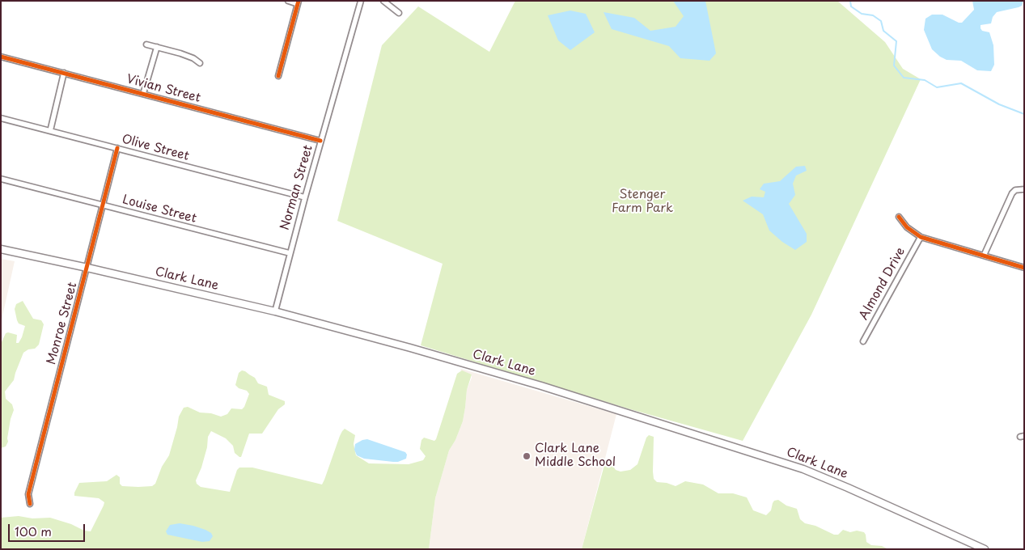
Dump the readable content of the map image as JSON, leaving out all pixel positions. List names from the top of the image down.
{
  "streets": {
    "main road": ["Clark Lane"],
    "street": [
      "Vivian Street",
      "Olive Street",
      "Norman Street",
      "Louise Street",
      "Almond Drive",
      "Monroe Street"
    ]
  },
  "crossings": [
    ["Vivian Street", "Norman Street"],
    ["Olive Street", "Norman Street"],
    ["Olive Street", "Monroe Street"],
    ["Norman Street", "Louise Street"],
    ["Norman Street", "Clark Lane"],
    ["Louise Street", "Monroe Street"],
    ["Clark Lane", "Monroe Street"]
  ],
  "parks": ["Stenger Farm Park"],
  "places": ["Clark Lane Middle School"],
  "scale_bar": "100 m"
}
